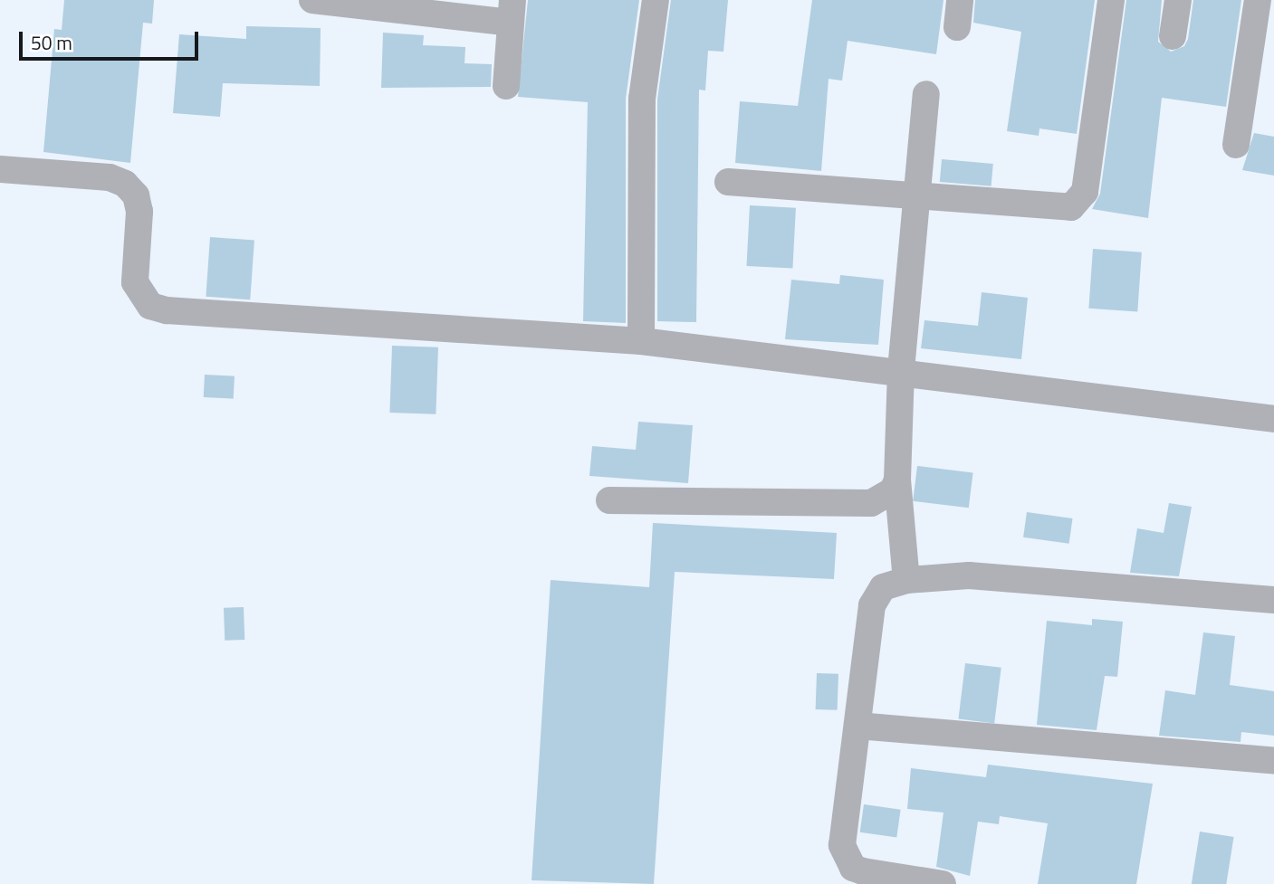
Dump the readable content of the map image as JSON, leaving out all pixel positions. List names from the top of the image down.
{
  "scale_bar": "50 m"
}
